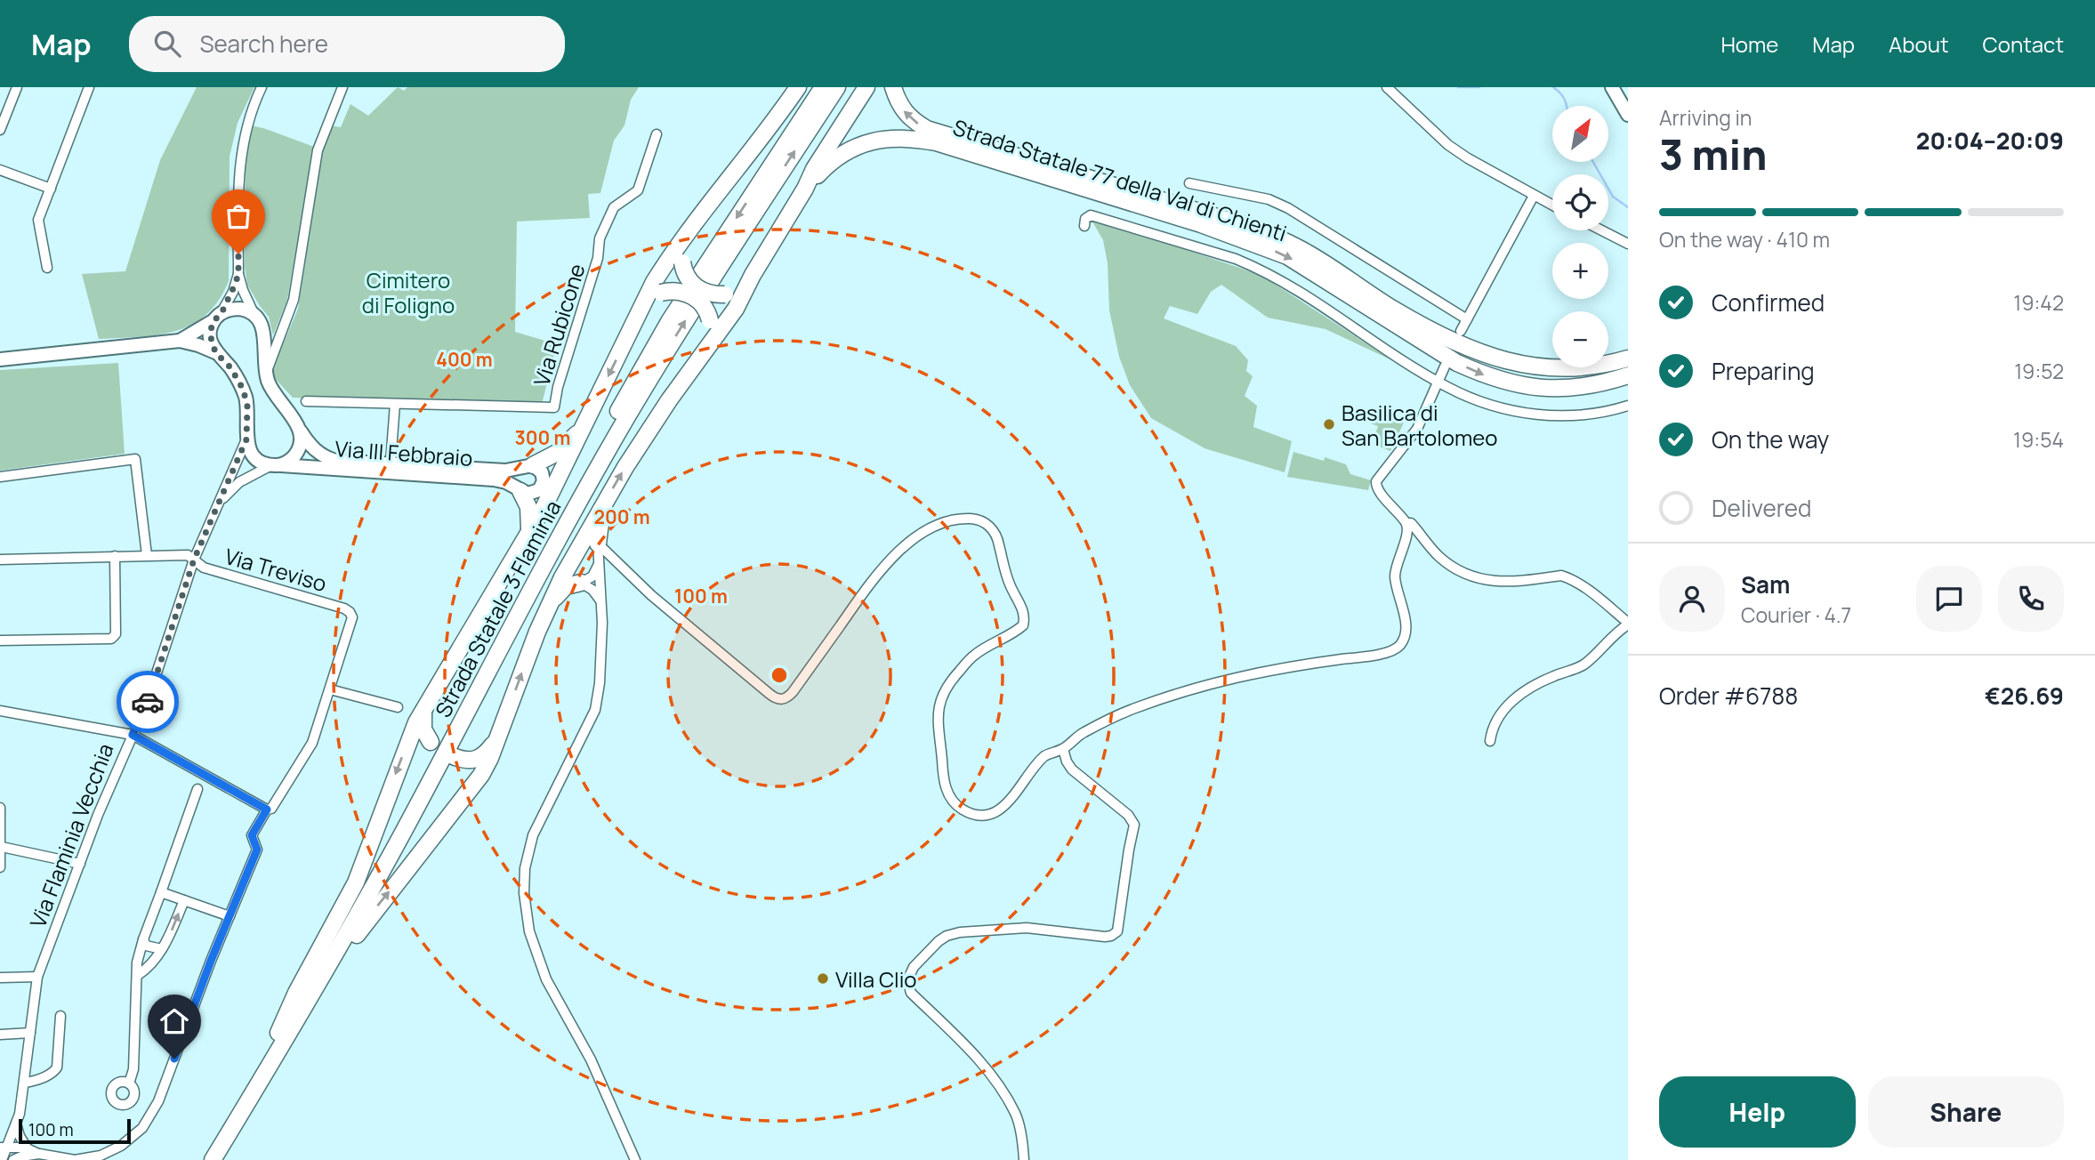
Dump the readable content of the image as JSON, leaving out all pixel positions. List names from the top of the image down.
{
  "streets": {
    "highway": ["Strada Statale 77 della Val di Chienti", "Strada Statale 3 Flaminia"],
    "main road": ["Via III Febbraio", "Via Flaminia Vecchia"],
    "street": ["Via Rubicone", "Via Treviso"]
  },
  "crossings": [
    ["Via III Febbraio", "Via Flaminia Vecchia"],
    ["Via Treviso", "Via Flaminia Vecchia"]
  ],
  "parks": ["Cimitero di Foligno"],
  "places": ["Basilica di San Bartolomeo", "Villa Clio"],
  "scale_bar": "100 m",
  "north": "top right",
  "page": {
    "header": "Map",
    "search": "Search here",
    "nav": [
      "Home",
      "Map",
      "About",
      "Contact"
    ],
    "heading": ["3 min", "Arriving in", "20:04–20:09"],
    "panel": [
      "Sam",
      "Courier · 4.7",
      "Order #6788",
      "€26.69"
    ],
    "map_buttons": ["+", "−"],
    "bar": "On the way · 410 m",
    "list": [
      ["Confirmed", "19:42"],
      ["Preparing", "19:52"],
      ["On the way", "19:54"],
      "Delivered"
    ],
    "buttons": ["Help", "Share"],
    "scale": "100 m"
  },
  "rings": [
    "400 m",
    "300 m",
    "200 m",
    "100 m"
  ]
}
